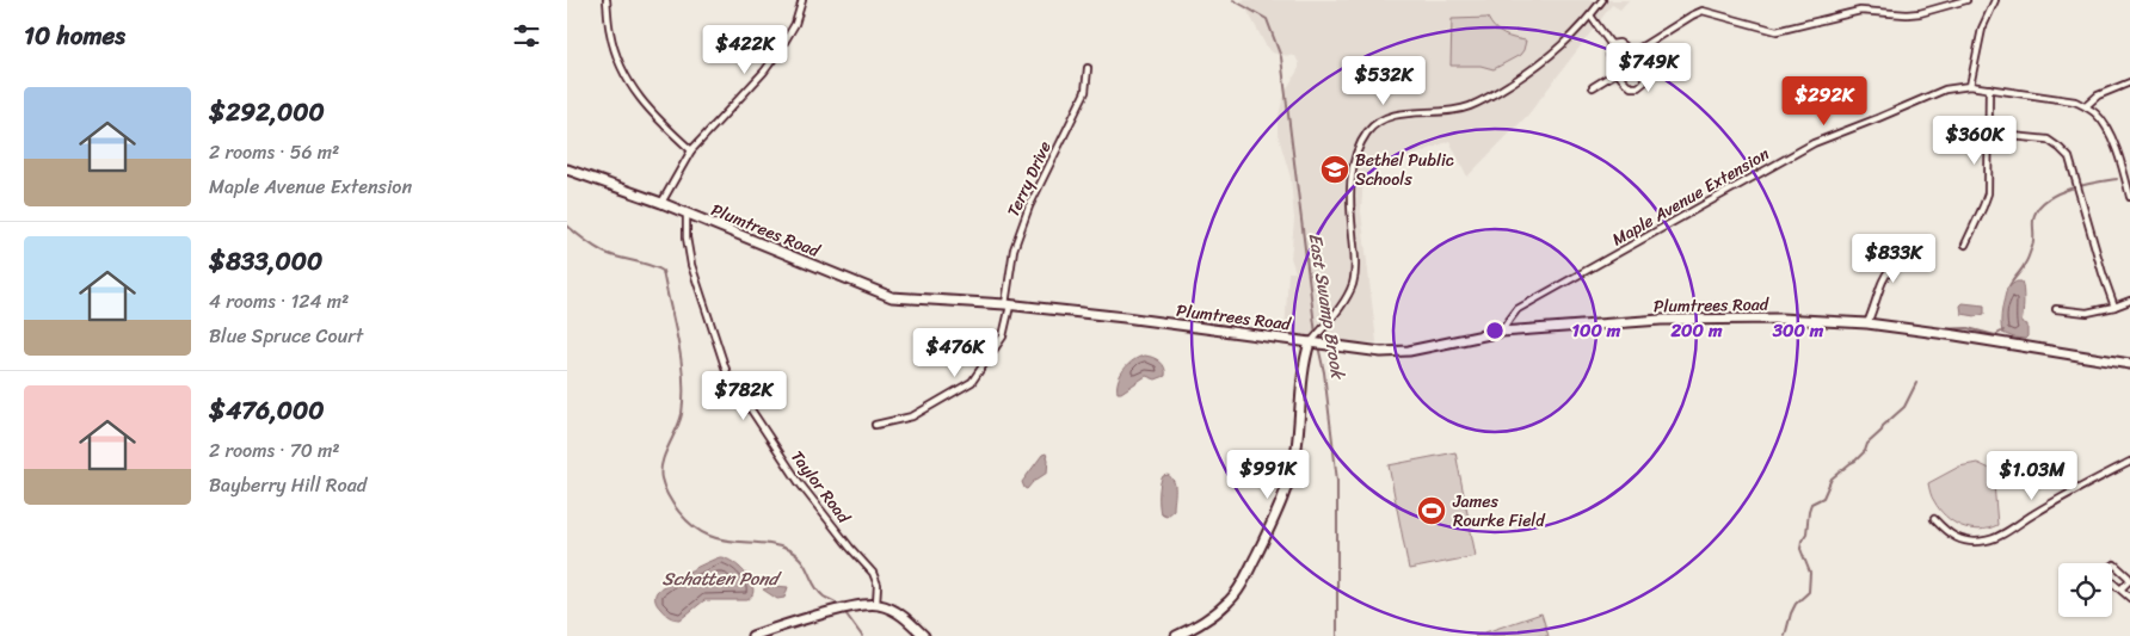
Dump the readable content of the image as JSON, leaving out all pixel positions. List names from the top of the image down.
{
  "streets": {
    "main road": ["Plumtrees Road"],
    "street": ["Terry Drive", "Maple Avenue Extension", "Taylor Road"]
  },
  "crossings": [
    ["Terry Drive", "Plumtrees Road"],
    ["Maple Avenue Extension", "Plumtrees Road"],
    ["Plumtrees Road", "Taylor Road"]
  ],
  "water": ["East Swamp Brook", "Schatten Pond"],
  "places": {
    "school or university": ["Bethel Public Schools"],
    "sports": ["James Rourke Field"]
  },
  "page": {
    "heading": "10 homes",
    "price": [
      "$422K",
      "$749K",
      "$532K",
      "$292K",
      "$360K",
      "$833K",
      "$476K",
      "$782K",
      "$991K",
      "$1.03M"
    ],
    "list": [
      {
        "name": "$292,000",
        "note": "2 rooms · 56 m² · Maple Avenue Extension"
      },
      {
        "name": "$833,000",
        "note": "4 rooms · 124 m² · Blue Spruce Court"
      },
      {
        "name": "$476,000",
        "note": "2 rooms · 70 m² · Bayberry Hill Road"
      }
    ]
  },
  "rings": ["100 m", "200 m", "300 m"]
}
